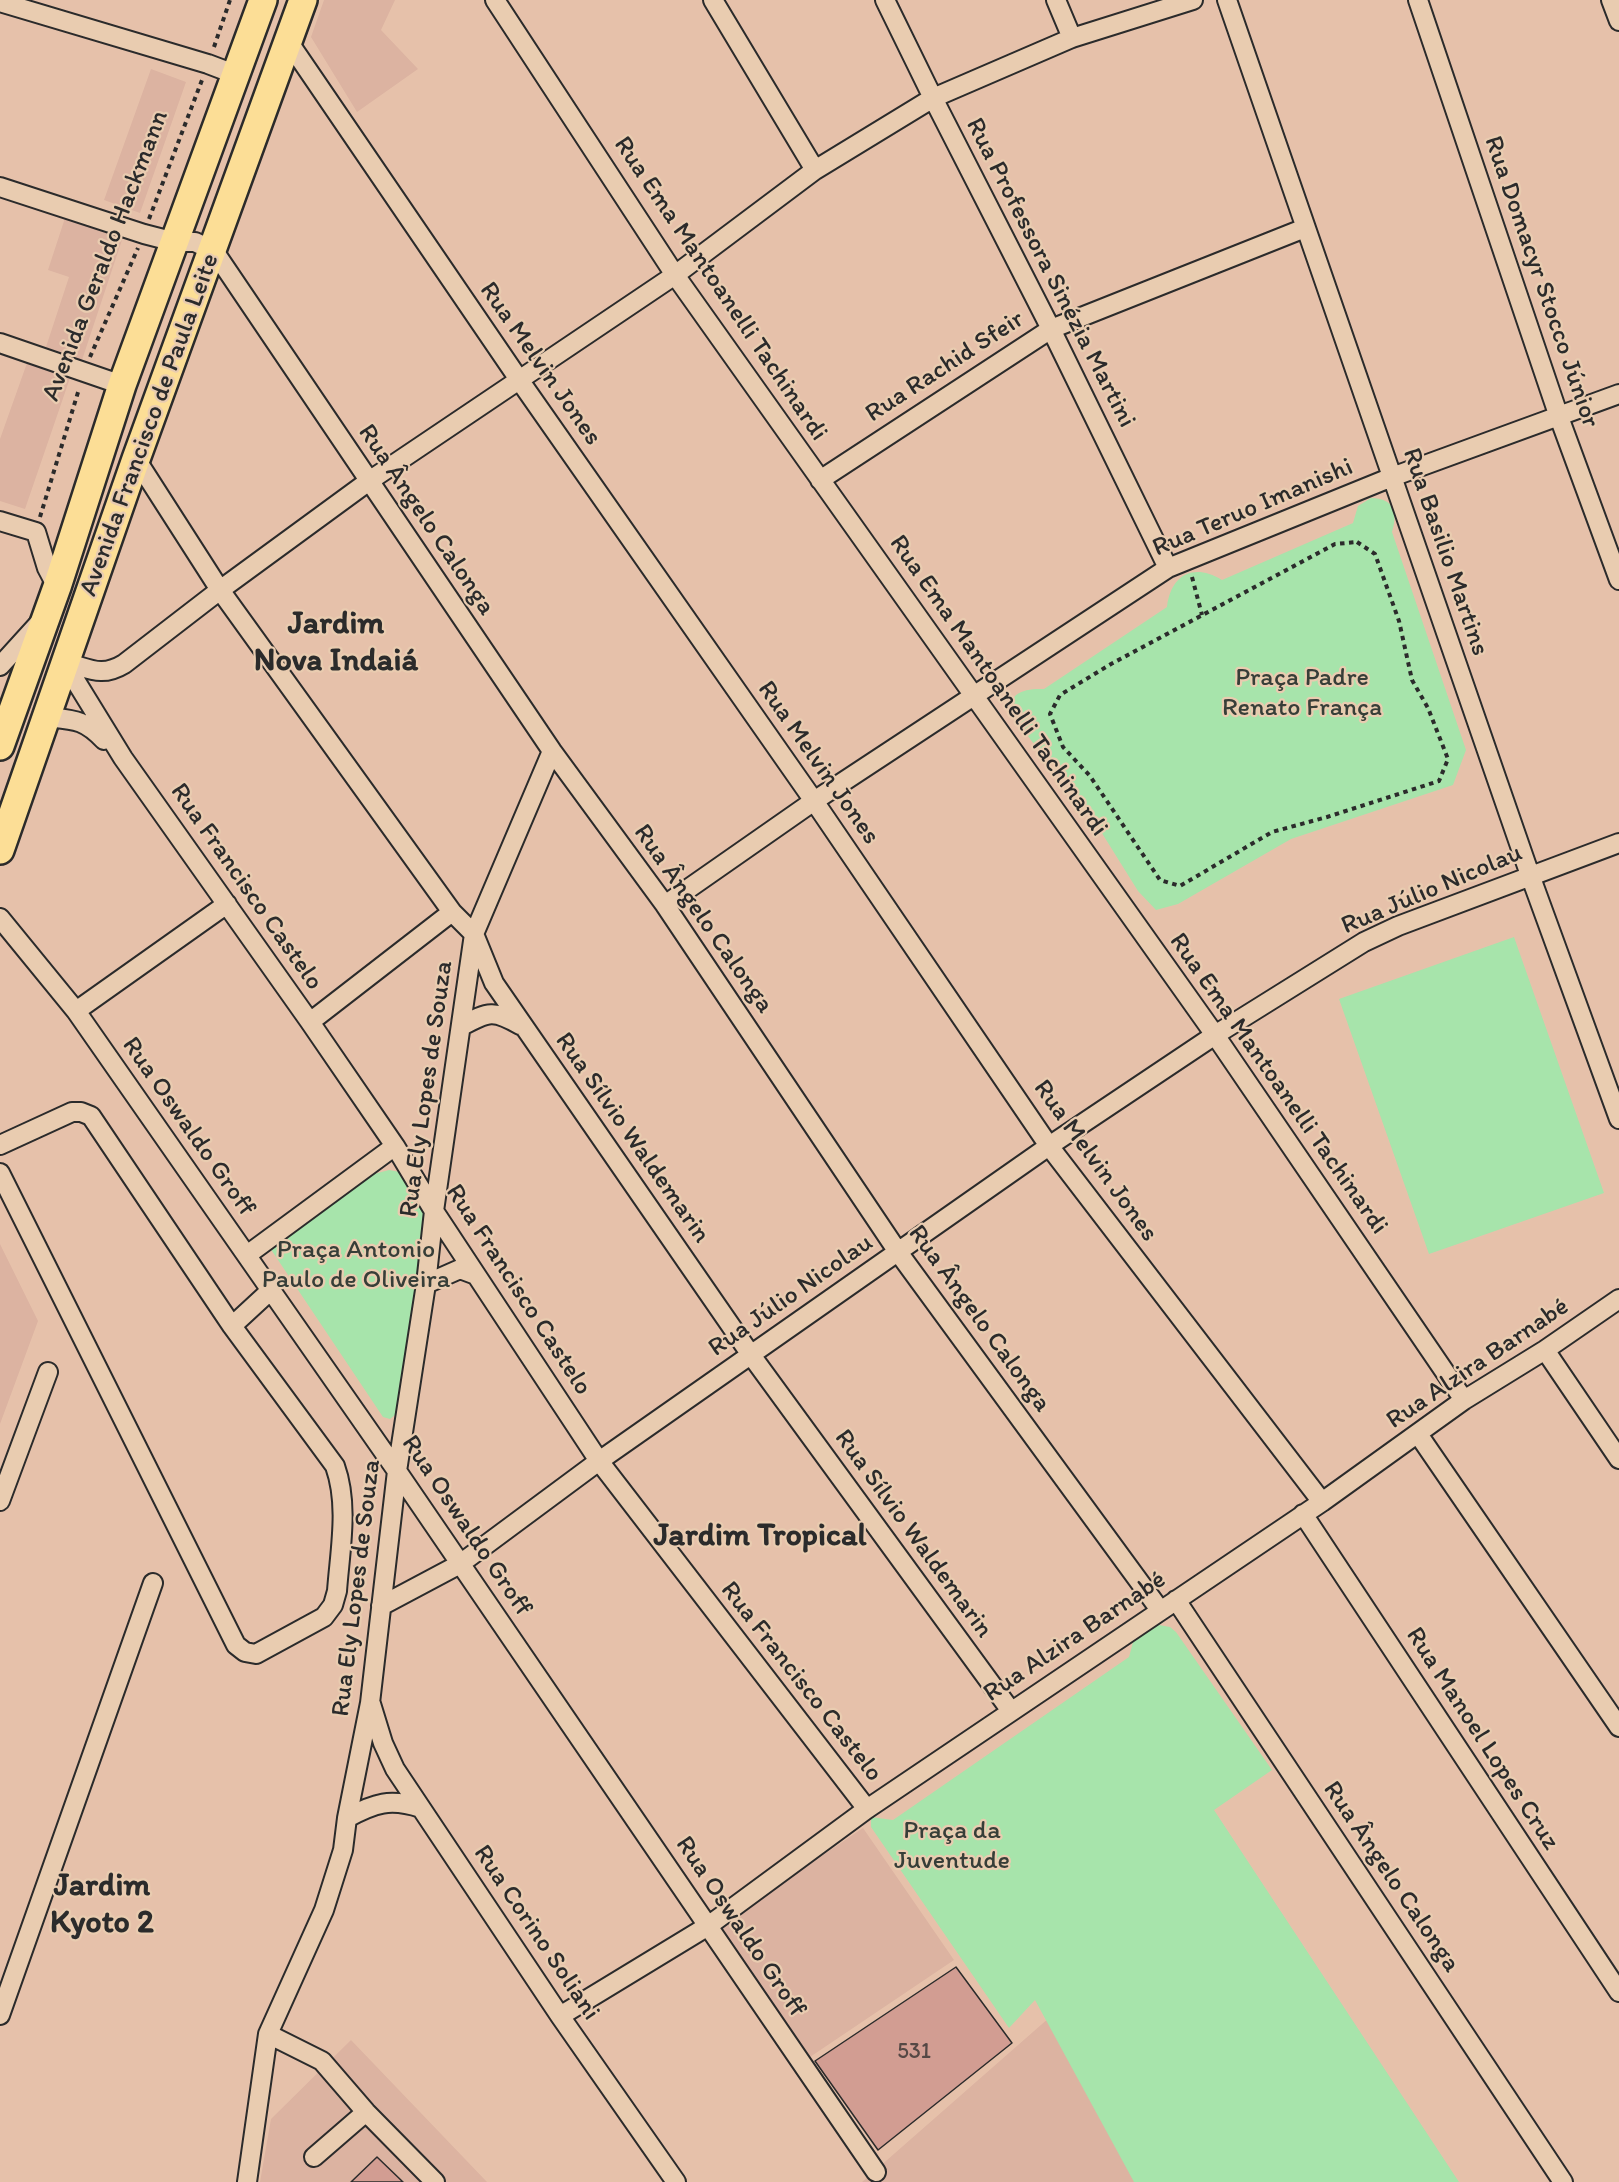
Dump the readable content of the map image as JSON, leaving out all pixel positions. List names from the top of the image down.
{
  "streets": {
    "main road": ["Avenida Francisco de Paula Leite"],
    "street": [
      "Rua Professora Sinézia Martini",
      "Rua Domacyr Stocco Júnior",
      "Rua Ema Mantoanelli Tachinardi",
      "Rua Melvin Jones",
      "Rua Rachid Sfeir",
      "Rua Teruo Imanishi",
      "Rua Ângelo Calonga",
      "Rua Basilio Martins",
      "Rua Francisco Castelo",
      "Rua Júlio Nicolau",
      "Rua Ely Lopes de Souza",
      "Rua Oswaldo Groff",
      "Rua Sílvio Waldemarin",
      "Rua Alzira Barnabé",
      "Rua Manoel Lopes Cruz",
      "Rua Corino Soliani"
    ],
    "path": ["Avenida Geraldo Hackmann"]
  },
  "crossings": [
    ["Rua Professora Sinézia Martini", "Rua Rachid Sfeir"],
    ["Rua Professora Sinézia Martini", "Rua Teruo Imanishi"],
    ["Rua Domacyr Stocco Júnior", "Rua Teruo Imanishi"],
    ["Rua Ema Mantoanelli Tachinardi", "Rua Rachid Sfeir"],
    ["Rua Ema Mantoanelli Tachinardi", "Rua Teruo Imanishi"],
    ["Rua Ema Mantoanelli Tachinardi", "Rua Júlio Nicolau"],
    ["Rua Ema Mantoanelli Tachinardi", "Rua Alzira Barnabé"],
    ["Rua Melvin Jones", "Avenida Francisco de Paula Leite"],
    ["Rua Melvin Jones", "Rua Teruo Imanishi"],
    ["Rua Melvin Jones", "Rua Júlio Nicolau"],
    ["Rua Melvin Jones", "Rua Alzira Barnabé"],
    ["Rua Rachid Sfeir", "Rua Basilio Martins"],
    ["Avenida Francisco de Paula Leite", "Rua Ângelo Calonga"],
    ["Avenida Francisco de Paula Leite", "Rua Francisco Castelo"],
    ["Avenida Francisco de Paula Leite", "Rua Sílvio Waldemarin"],
    ["Rua Teruo Imanishi", "Rua Ângelo Calonga"],
    ["Rua Teruo Imanishi", "Rua Basilio Martins"],
    ["Rua Ângelo Calonga", "Rua Júlio Nicolau"],
    ["Rua Ângelo Calonga", "Rua Ely Lopes de Souza"],
    ["Rua Ângelo Calonga", "Rua Alzira Barnabé"],
    ["Rua Basilio Martins", "Rua Júlio Nicolau"],
    ["Rua Francisco Castelo", "Rua Júlio Nicolau"],
    ["Rua Francisco Castelo", "Rua Ely Lopes de Souza"],
    ["Rua Francisco Castelo", "Rua Alzira Barnabé"],
    ["Rua Júlio Nicolau", "Rua Ely Lopes de Souza"],
    ["Rua Júlio Nicolau", "Rua Oswaldo Groff"],
    ["Rua Júlio Nicolau", "Rua Sílvio Waldemarin"],
    ["Rua Ely Lopes de Souza", "Rua Oswaldo Groff"],
    ["Rua Ely Lopes de Souza", "Rua Sílvio Waldemarin"],
    ["Rua Ely Lopes de Souza", "Rua Corino Soliani"],
    ["Rua Oswaldo Groff", "Rua Alzira Barnabé"],
    ["Rua Sílvio Waldemarin", "Rua Alzira Barnabé"],
    ["Rua Alzira Barnabé", "Rua Manoel Lopes Cruz"],
    ["Rua Alzira Barnabé", "Rua Corino Soliani"]
  ],
  "districts": ["Jardim Nova Indaiá", "Jardim Tropical", "Jardim Kyoto 2"],
  "parks": ["Praça Padre Renato França", "Praça Antonio Paulo de Oliveira", "Praça da Juventude"],
  "house_numbers": ["531"]
}
